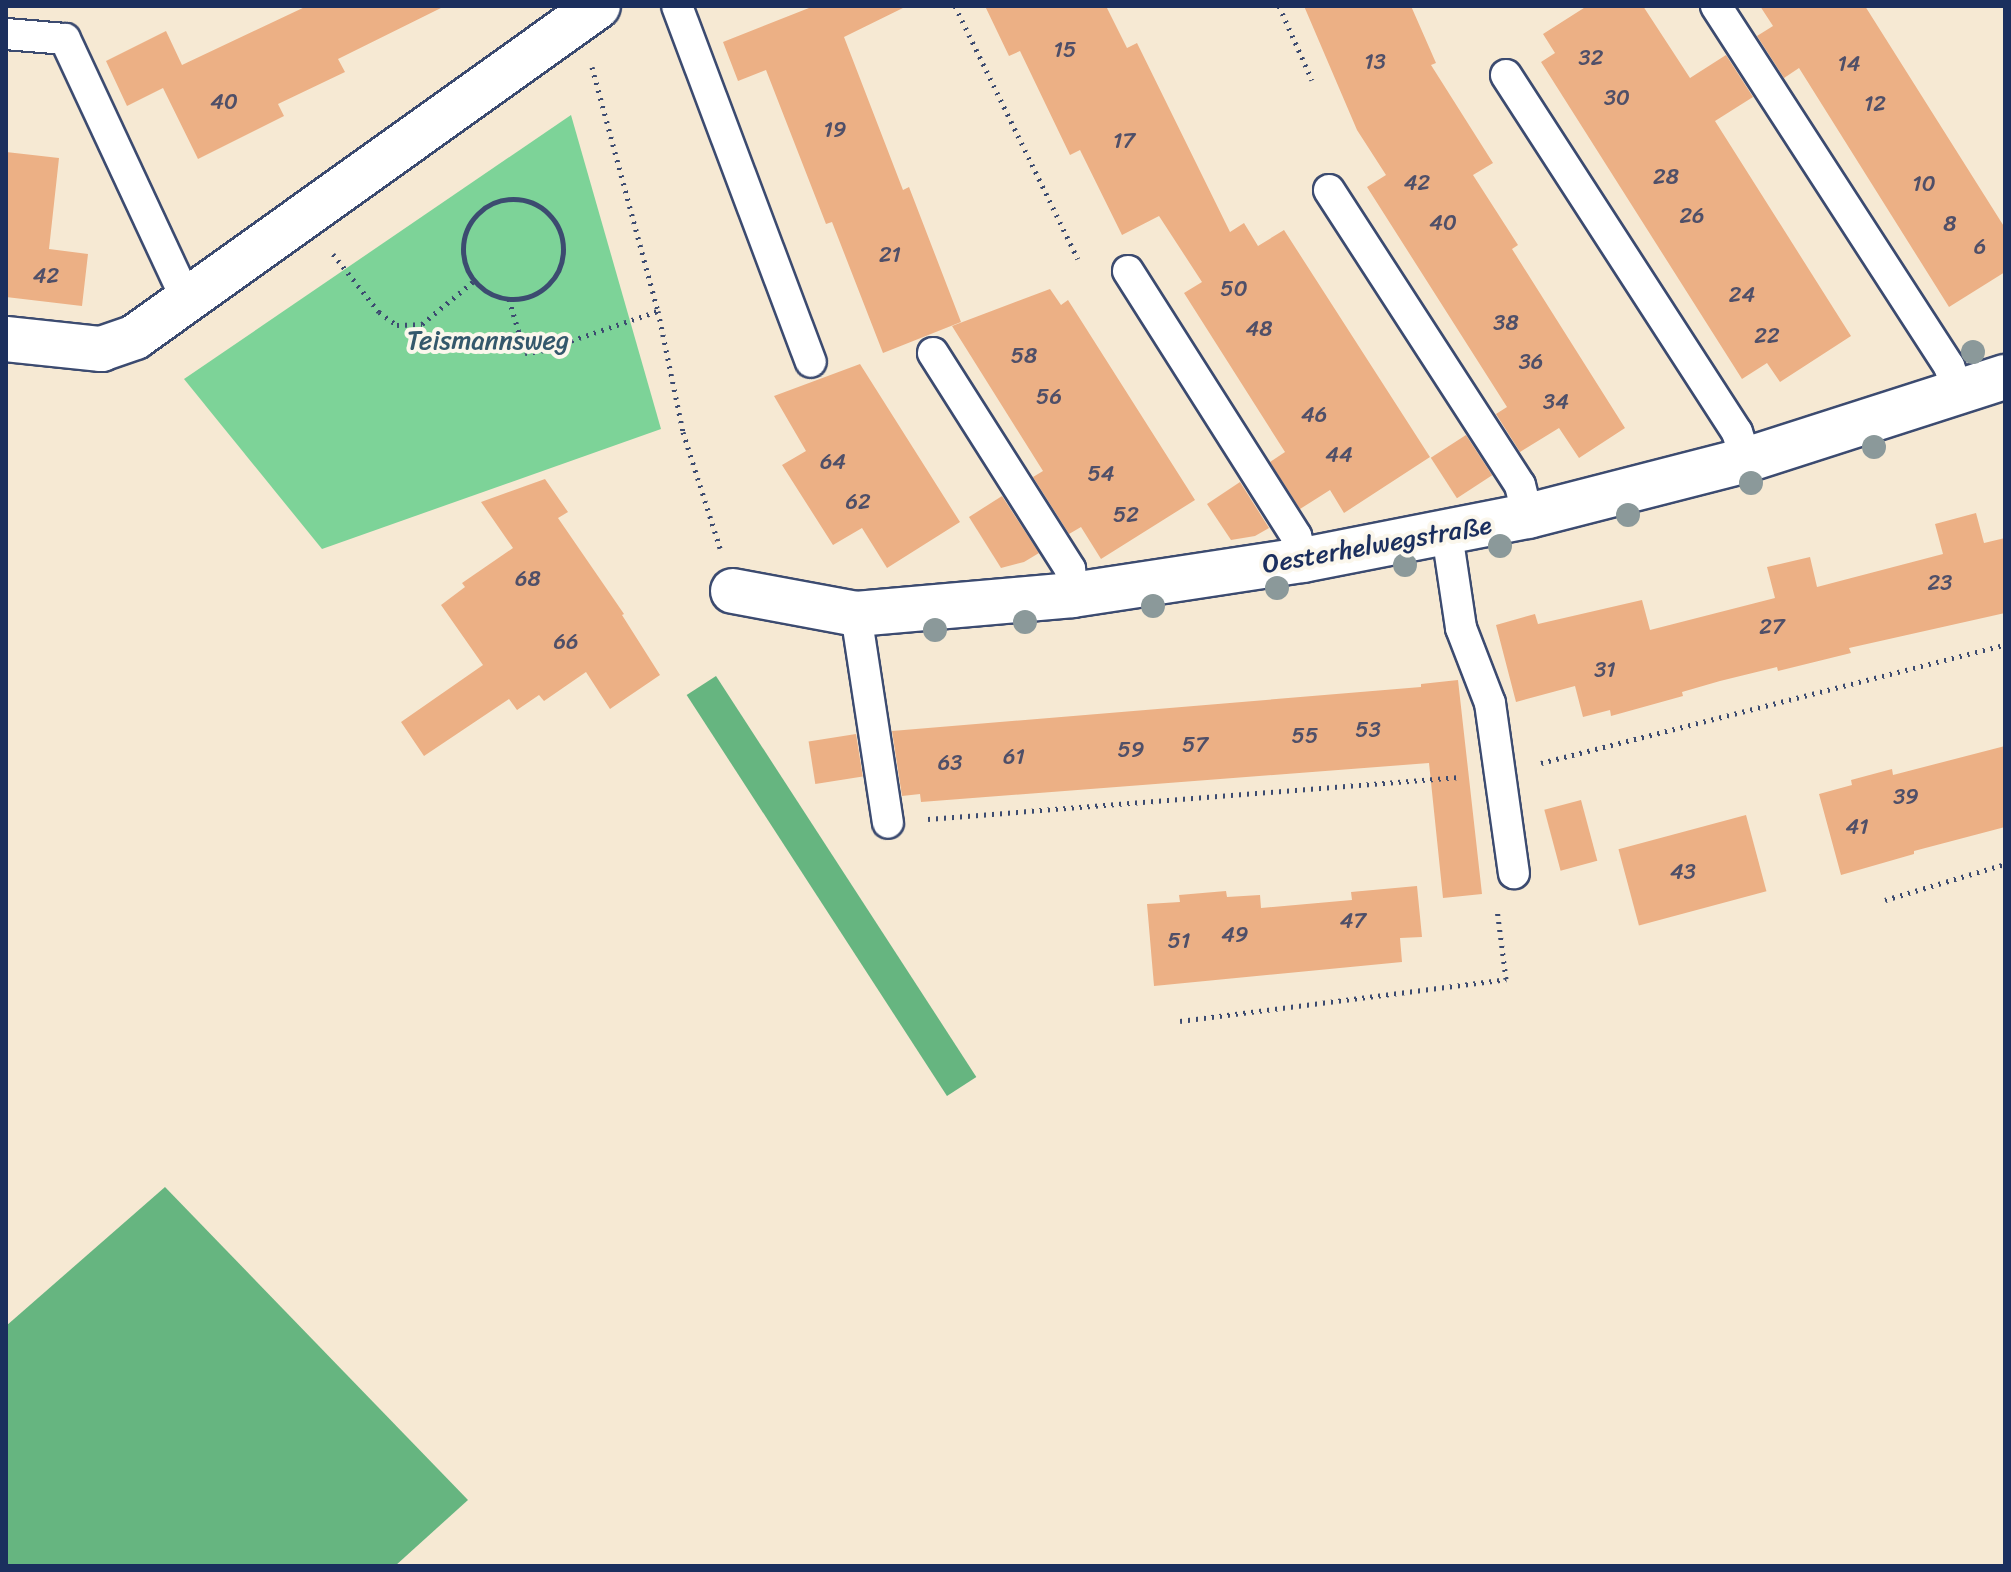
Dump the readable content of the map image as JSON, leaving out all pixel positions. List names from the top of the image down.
{
  "streets": {
    "street": ["Oesterhelwegstraße"]
  },
  "parks": ["Teismannsweg"],
  "house_numbers": [
    "15",
    "32",
    "13",
    "14",
    "30",
    "40",
    "12",
    "19",
    "17",
    "28",
    "42",
    "10",
    "26",
    "40",
    "8",
    "6",
    "21",
    "42",
    "50",
    "24",
    "38",
    "48",
    "22",
    "58",
    "36",
    "56",
    "34",
    "46",
    "44",
    "64",
    "54",
    "62",
    "52",
    "68",
    "23",
    "27",
    "66",
    "31",
    "53",
    "55",
    "57",
    "59",
    "61",
    "63",
    "39",
    "41",
    "43",
    "47",
    "49",
    "51"
  ]
}
